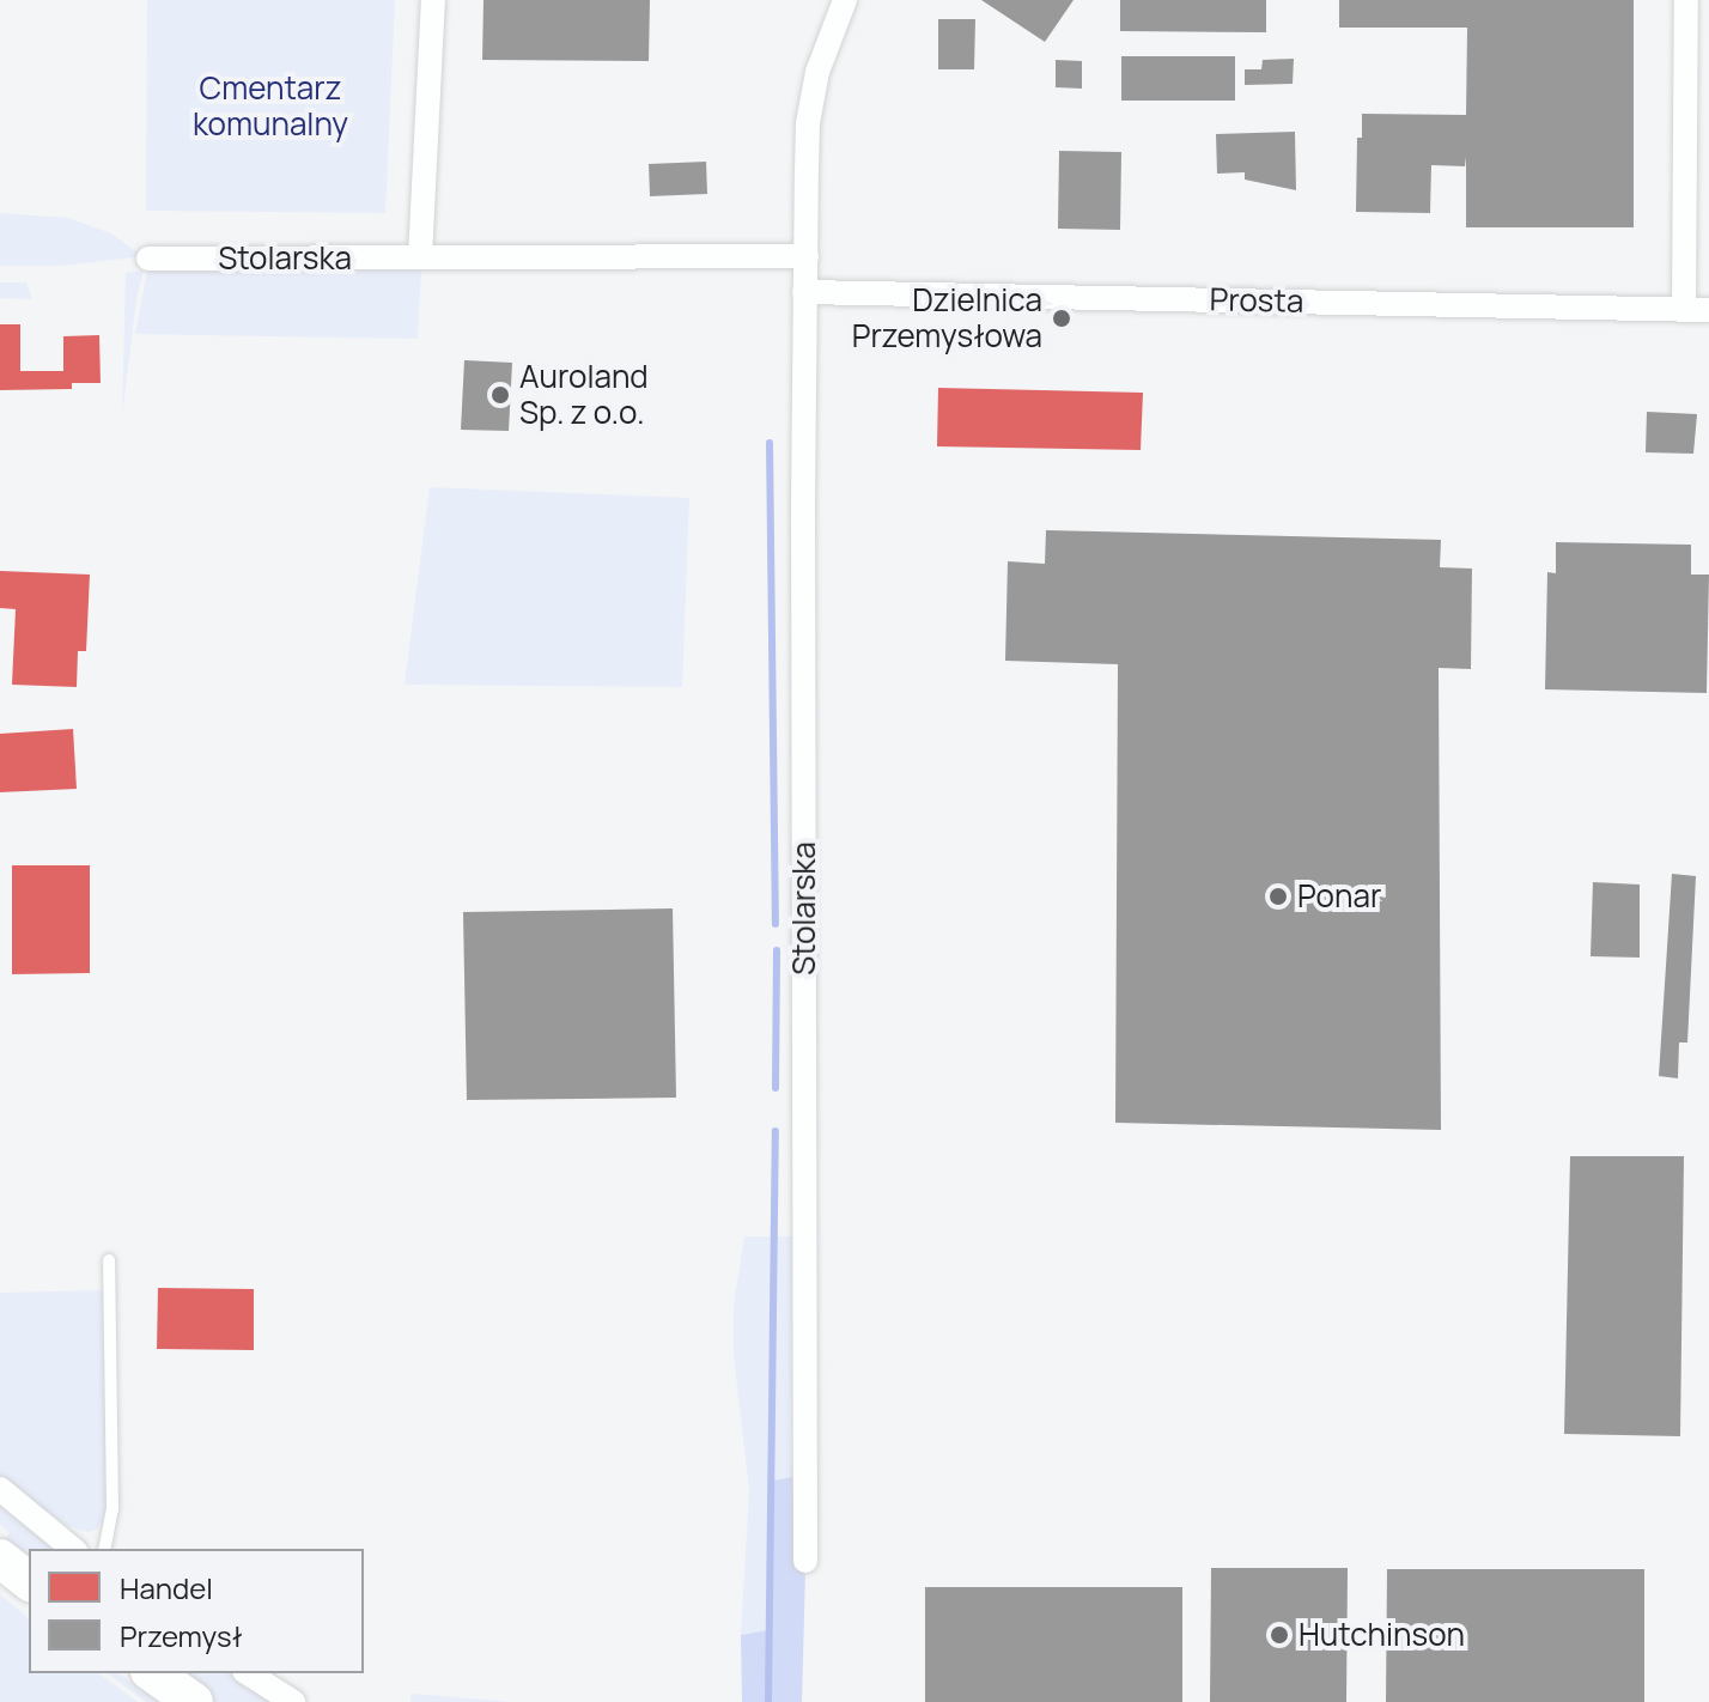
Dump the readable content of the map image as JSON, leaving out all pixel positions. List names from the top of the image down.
{
  "streets": {
    "street": ["Stolarska", "Prosta"]
  },
  "crossings": [
    ["Stolarska", "Prosta"]
  ],
  "parks": ["Cmentarz komunalny"],
  "places": [
    "Dzielnica Przemysłowa",
    "Auroland Sp. z o.o.",
    "Ponar",
    "Hutchinson"
  ],
  "legend": ["Handel", "Przemysł"]
}
